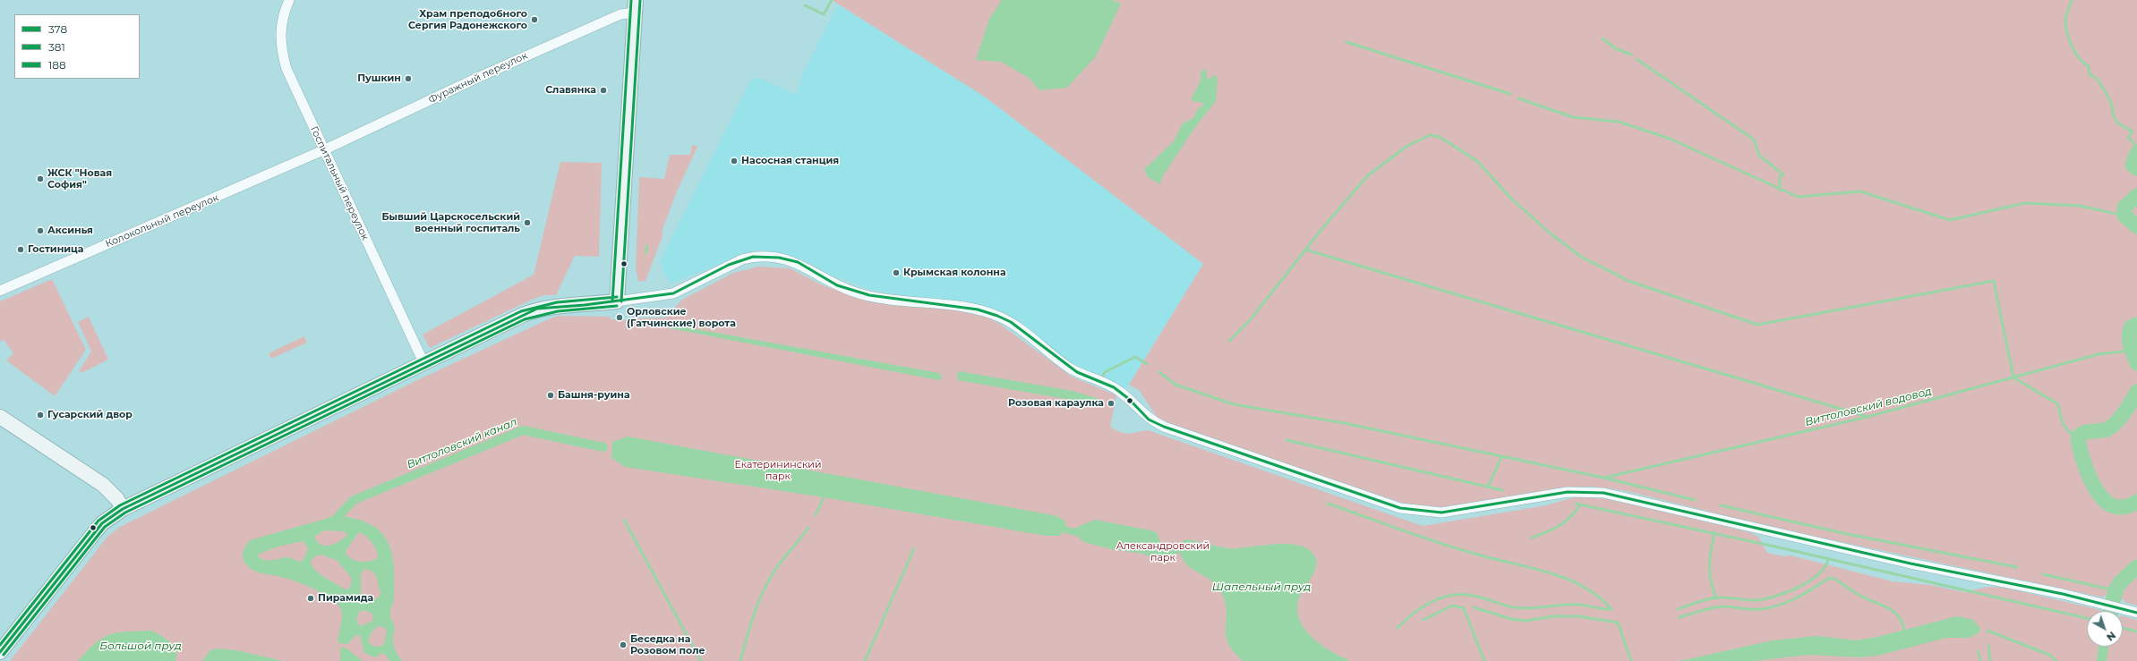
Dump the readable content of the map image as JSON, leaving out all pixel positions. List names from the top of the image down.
{
  "streets": {
    "street": ["Фуражный переулок", "Госпитальный переулок", "Колокольный переулок"]
  },
  "crossings": [
    ["Фуражный переулок", "Госпитальный переулок"],
    ["Фуражный переулок", "Колокольный переулок"],
    ["Госпитальный переулок", "Колокольный переулок"]
  ],
  "water": [
    "Виттоловский водовод",
    "Виттоловский канал",
    "Шапельный пруд",
    "Большой пруд"
  ],
  "parks": ["Екатерининский парк", "Александровский парк"],
  "places": [
    "Храм преподобного Сергия Радонежского",
    "Пушкин",
    "Славянка",
    "Насосная станция",
    "ЖСК \"Новая София\"",
    "Бывший Царскосельский военный госпиталь",
    "Аксинья",
    "Гостиница",
    "Крымская колонна",
    "Орловские (Гатчинские) ворота",
    "Башня-руина",
    "Розовая караулка",
    "Гусарский двор",
    "Пирамида",
    "Беседка на Розовом поле"
  ],
  "lines": ["transit line 381", "transit line 188", "transit line 378"],
  "legend": ["378", "381", "188"],
  "north": "bottom right"
}
